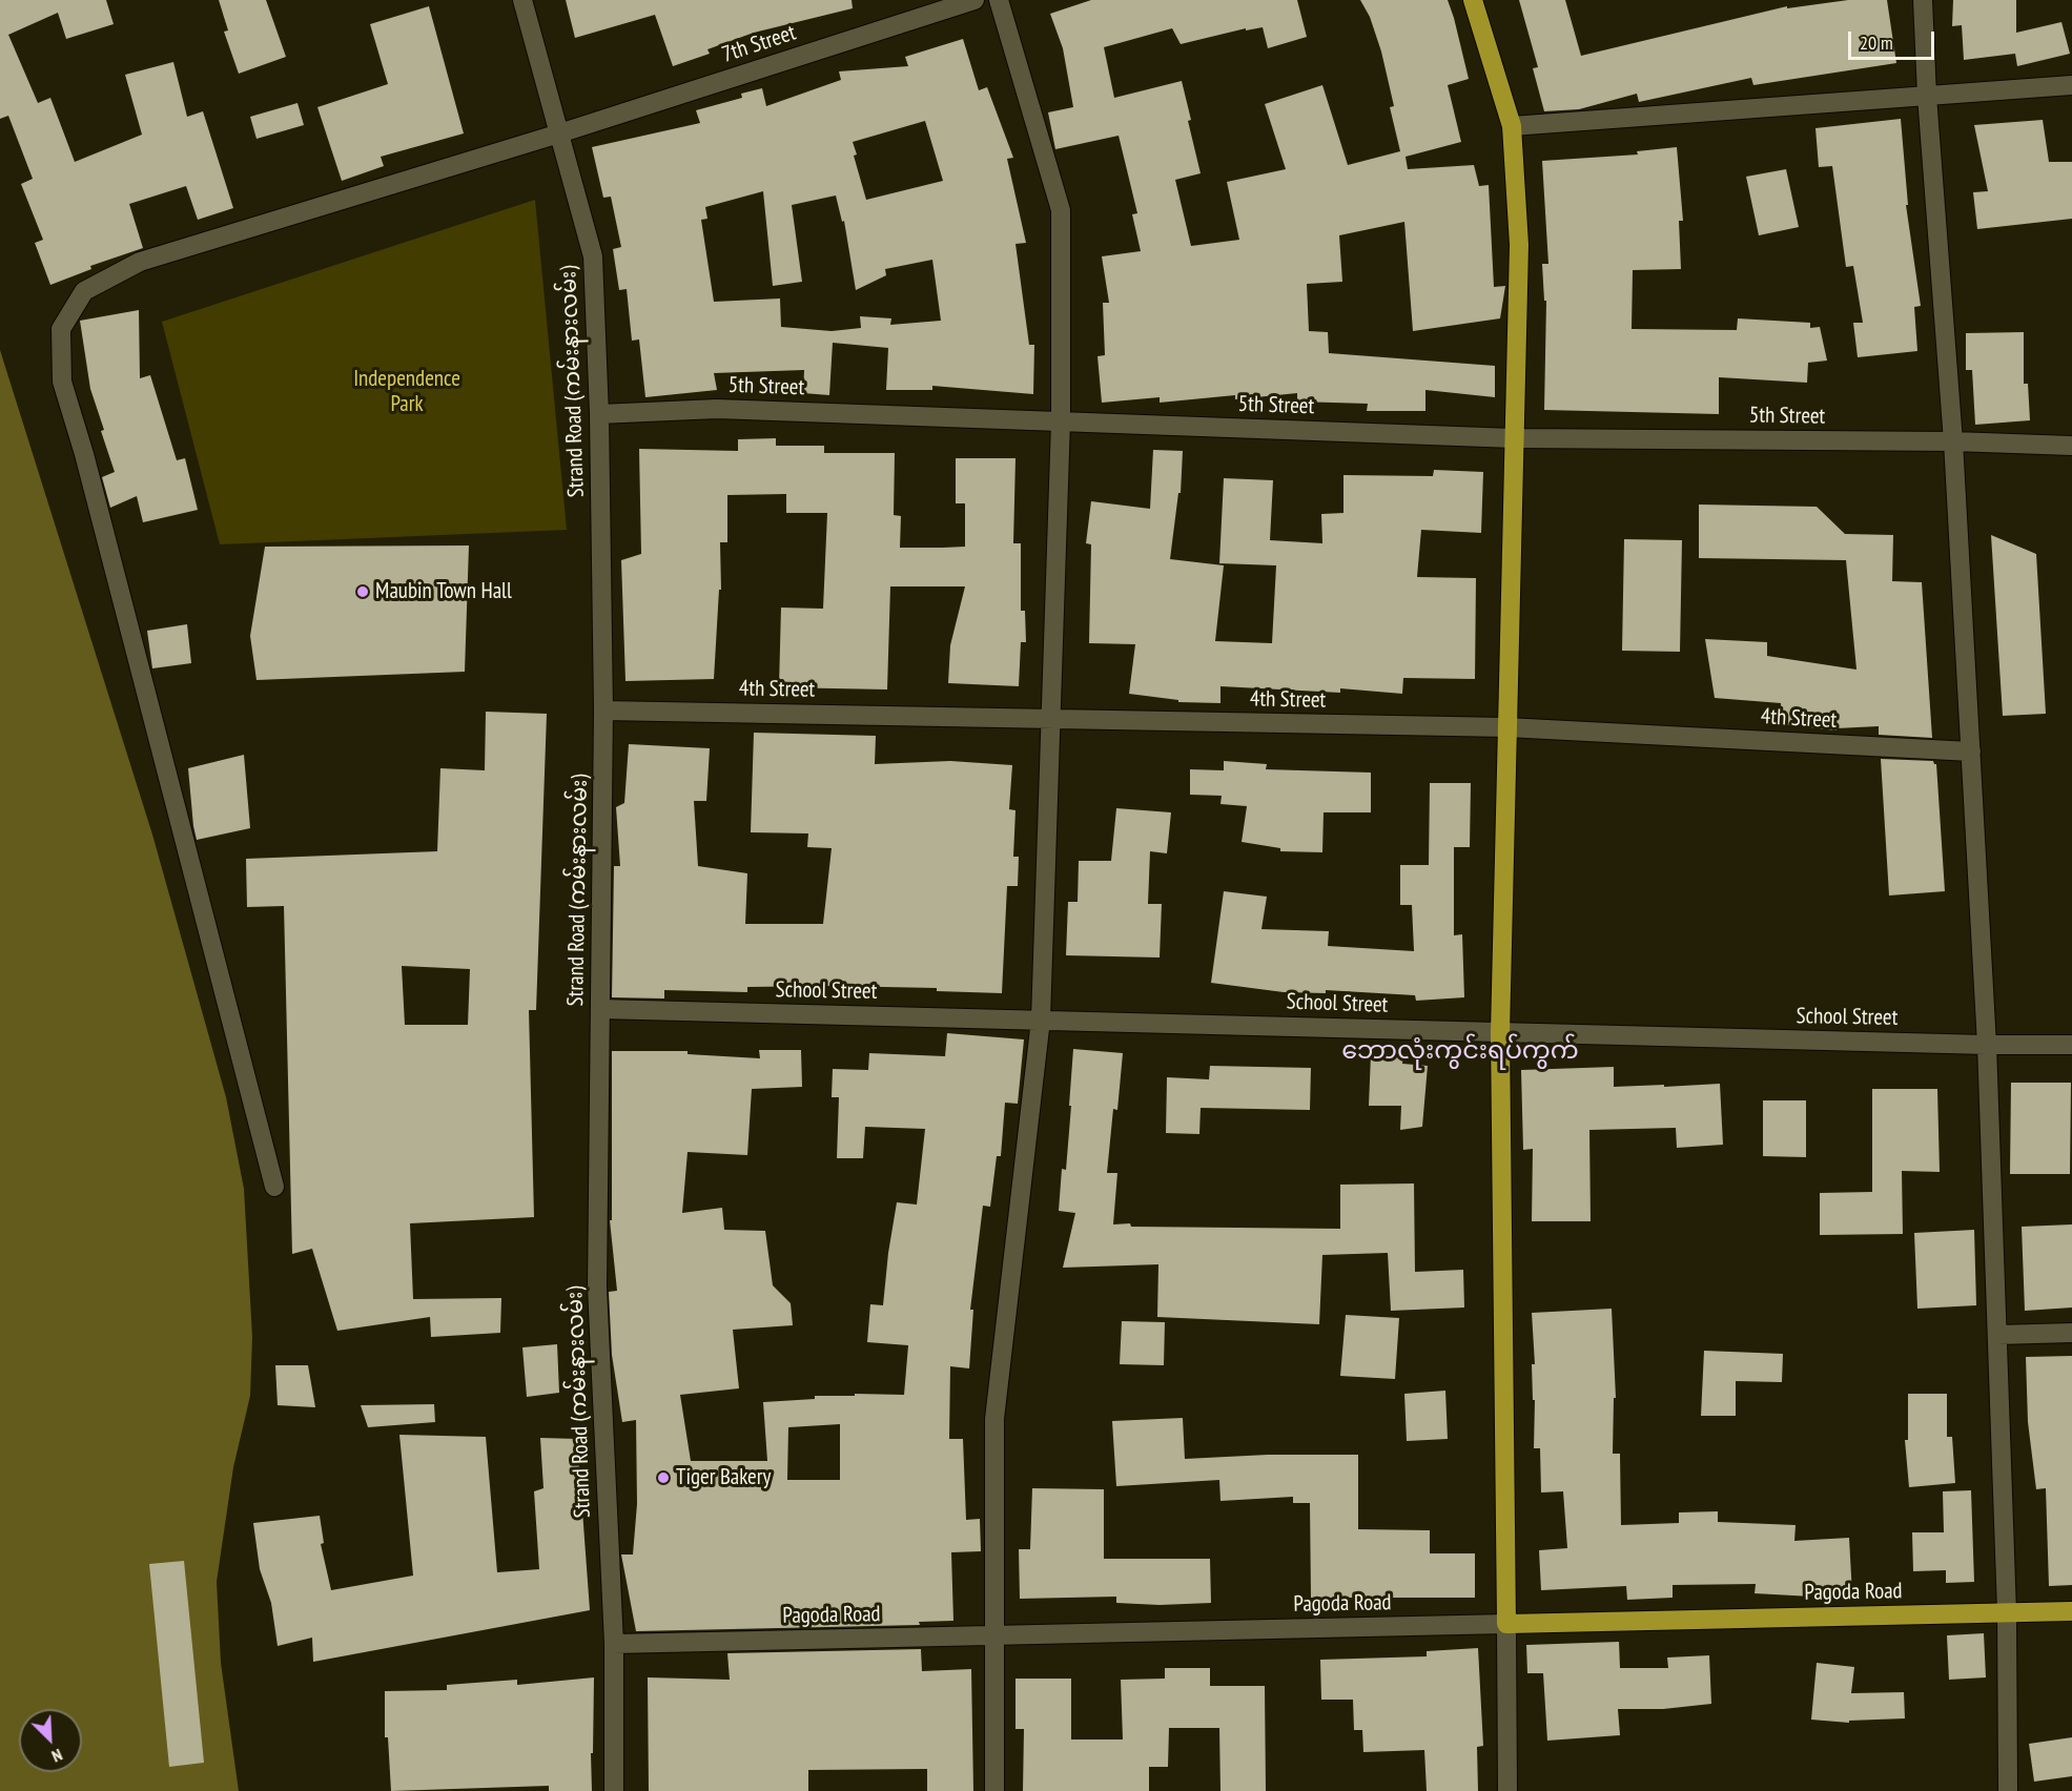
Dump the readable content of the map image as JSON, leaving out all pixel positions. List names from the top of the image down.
{
  "streets": {
    "main road": ["Pagoda Road"],
    "street": [
      "7th Street",
      "Strand Road (ကမ်းနားလမ်း)",
      "5th Street",
      "4th Street",
      "School Street"
    ]
  },
  "crossings": [
    ["7th Street", "Strand Road (ကမ်းနားလမ်း)"],
    ["Strand Road (ကမ်းနားလမ်း)", "5th Street"],
    ["Strand Road (ကမ်းနားလမ်း)", "4th Street"],
    ["Strand Road (ကမ်းနားလမ်း)", "School Street"],
    ["Strand Road (ကမ်းနားလမ်း)", "Pagoda Road"]
  ],
  "districts": ["ဘောလုံးကွင်းရပ်ကွက်"],
  "parks": ["Independence Park"],
  "places": ["Maubin Town Hall", "Tiger Bakery"],
  "scale_bar": "20 m",
  "north": "bottom right"
}
